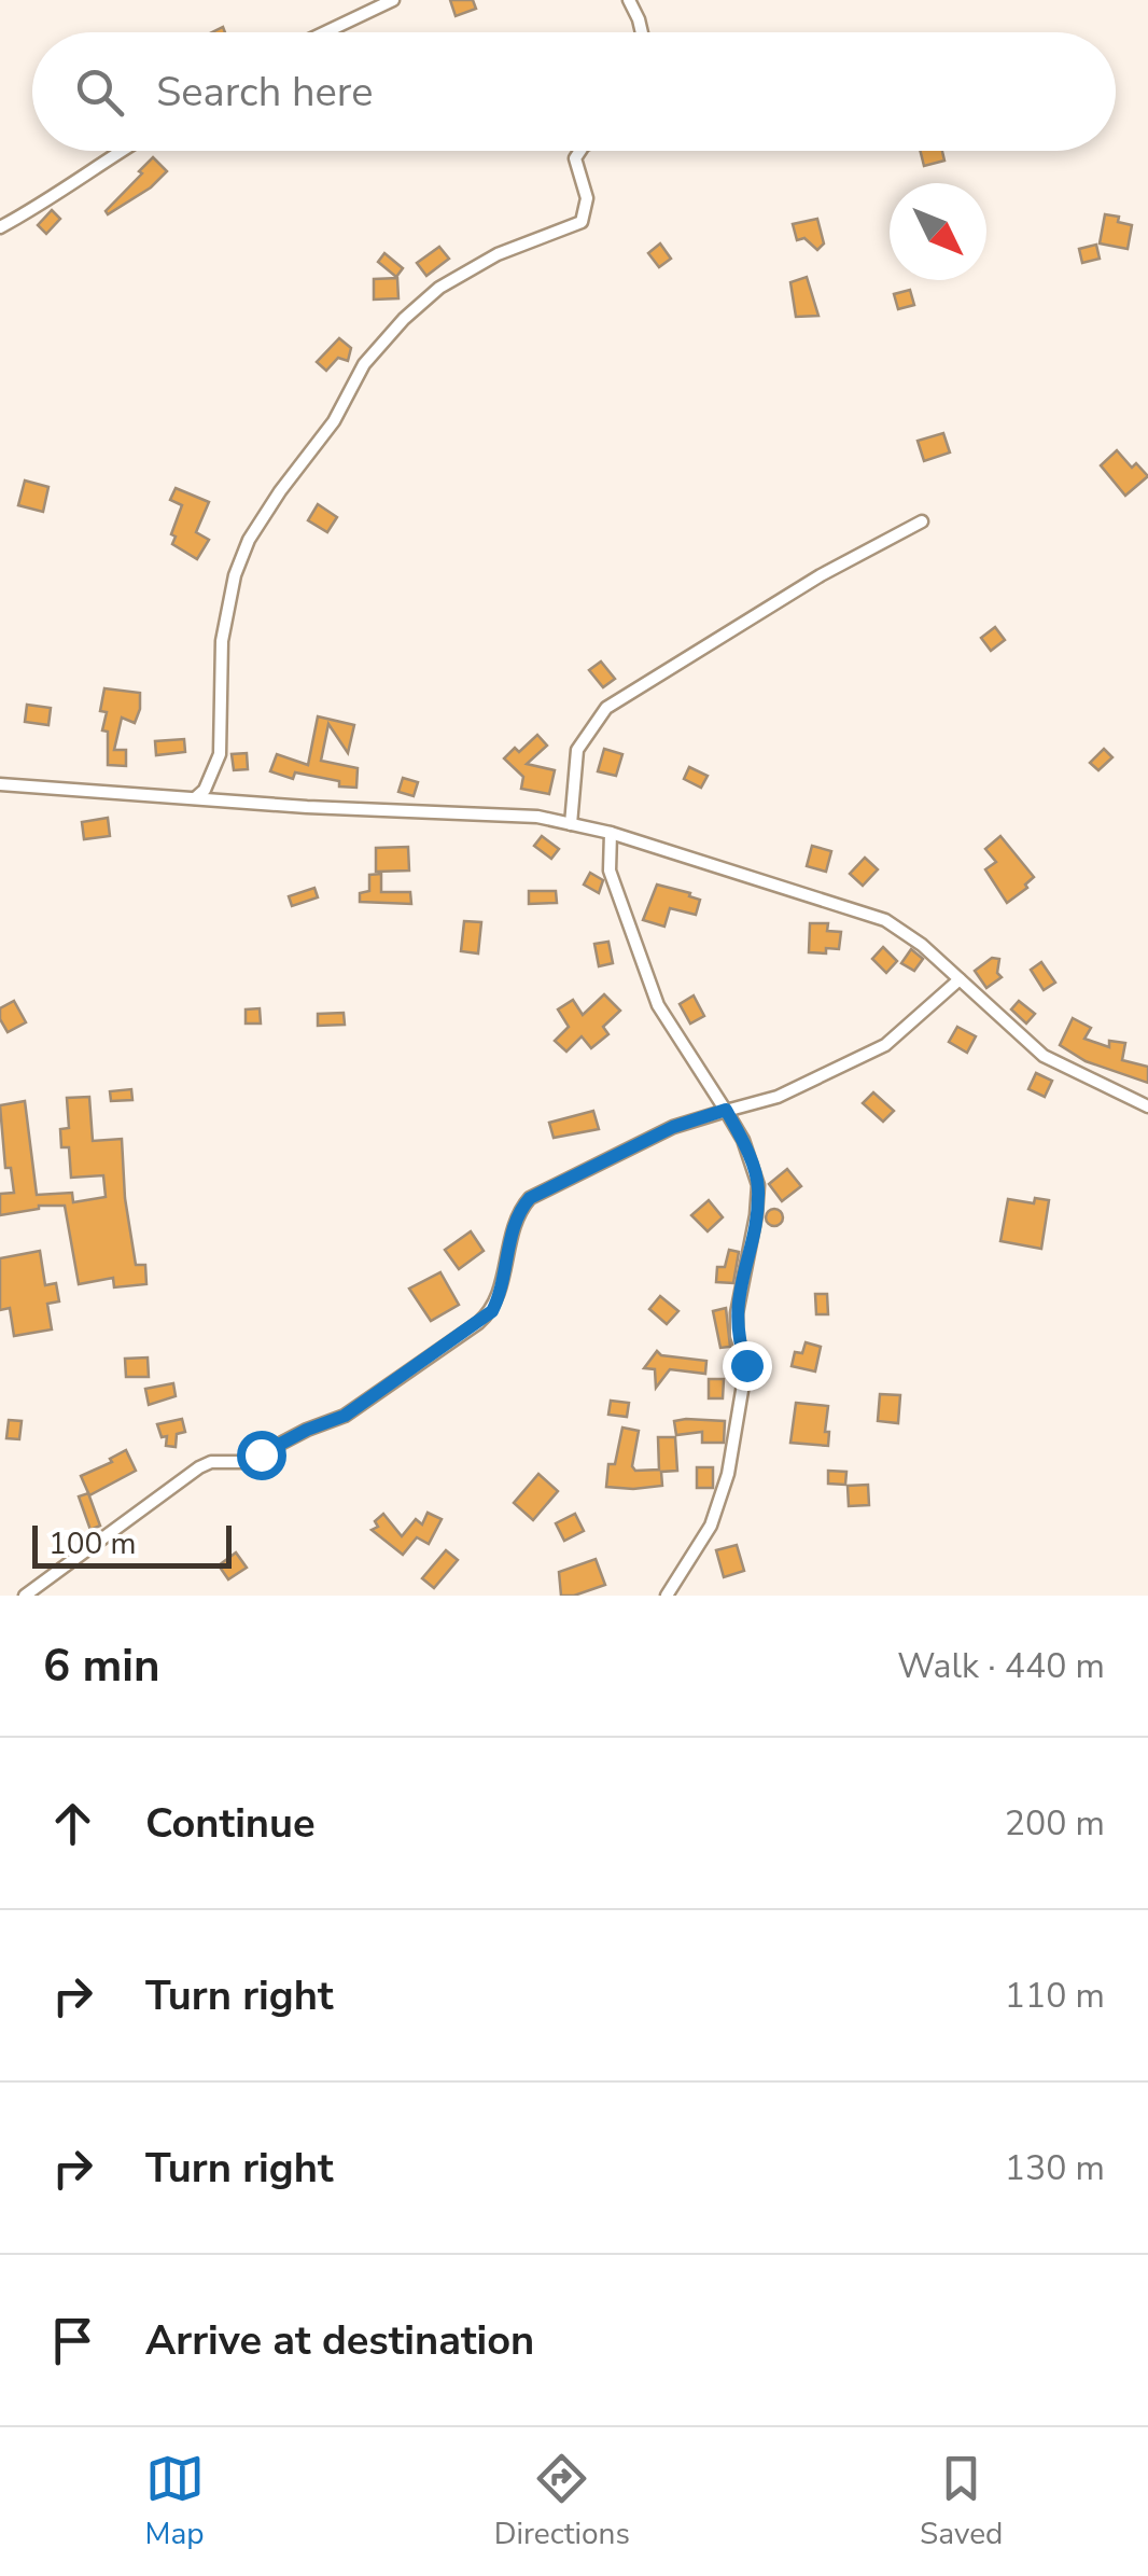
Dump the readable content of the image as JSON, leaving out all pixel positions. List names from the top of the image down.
{
  "scale_bar": "100 m",
  "north": "bottom right",
  "page": {
    "search": "Search here",
    "scale": "100 m",
    "heading": ["6 min", "Walk · 440 m"],
    "list": [
      ["Continue", "200 m"],
      ["Turn right", "110 m"],
      ["Turn right", "130 m"],
      "Arrive at destination"
    ],
    "nav": ["Map", "Directions", "Saved"]
  }
}
